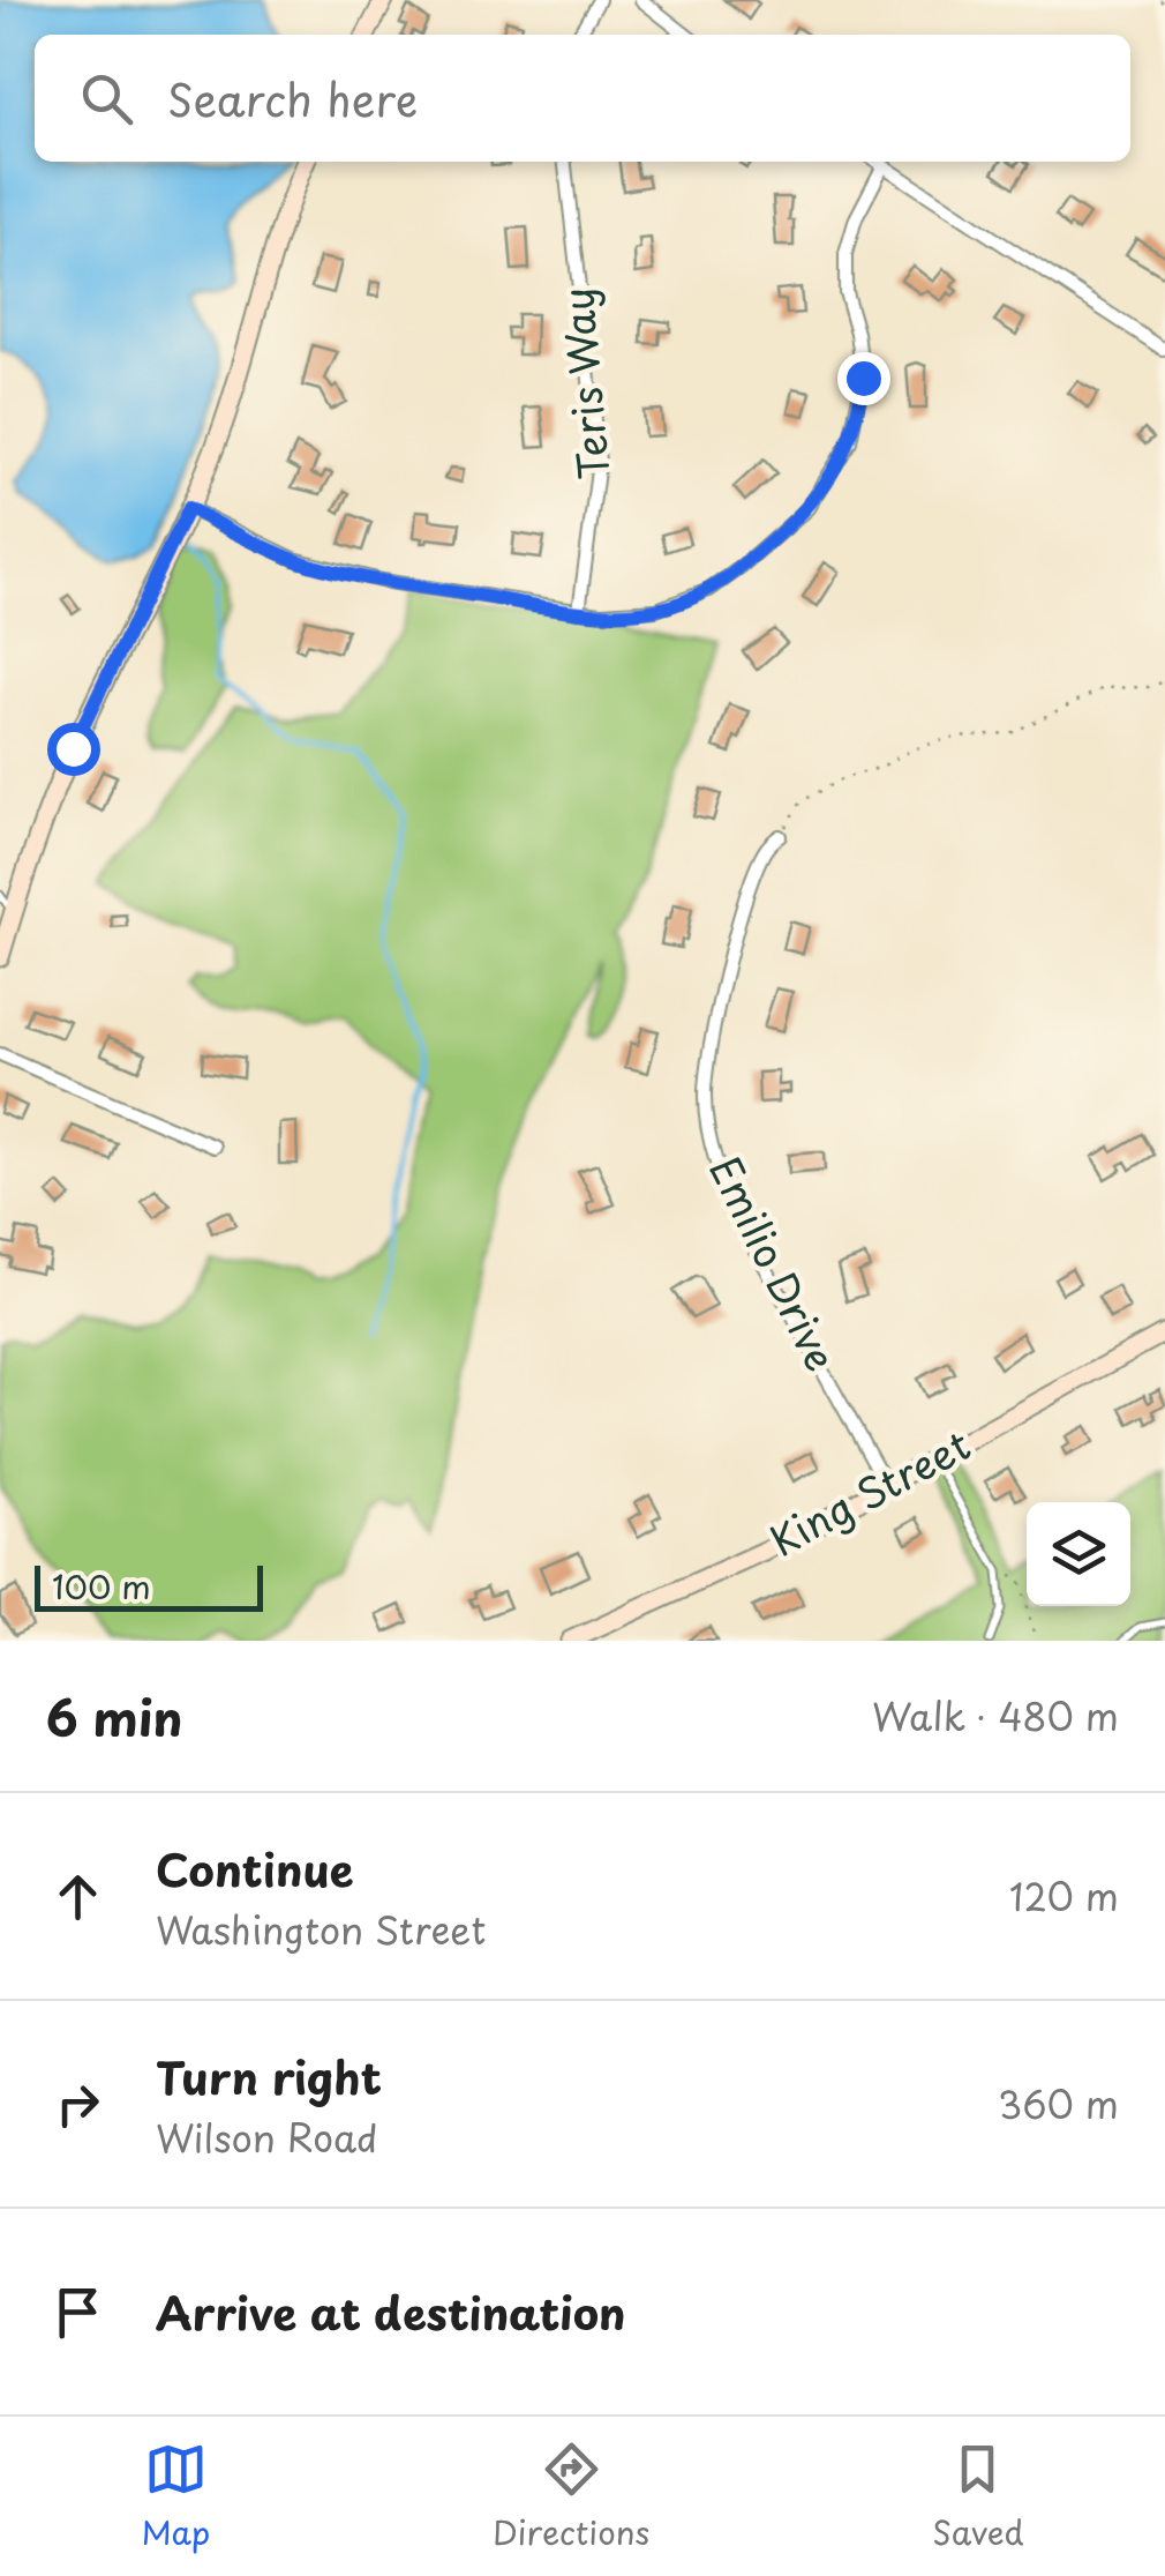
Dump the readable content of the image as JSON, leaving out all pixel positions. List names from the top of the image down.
{
  "streets": {
    "main road": ["King Street"],
    "street": ["Teris Way", "Emilio Drive"]
  },
  "crossings": [
    ["Emilio Drive", "King Street"]
  ],
  "scale_bar": "100 m",
  "page": {
    "search": "Search here",
    "scale": "100 m",
    "heading": ["6 min", "Walk · 480 m"],
    "list": [
      ["Continue", "Washington Street", "120 m"],
      ["Turn right", "Wilson Road", "360 m"],
      "Arrive at destination"
    ],
    "nav": ["Map", "Directions", "Saved"]
  }
}
